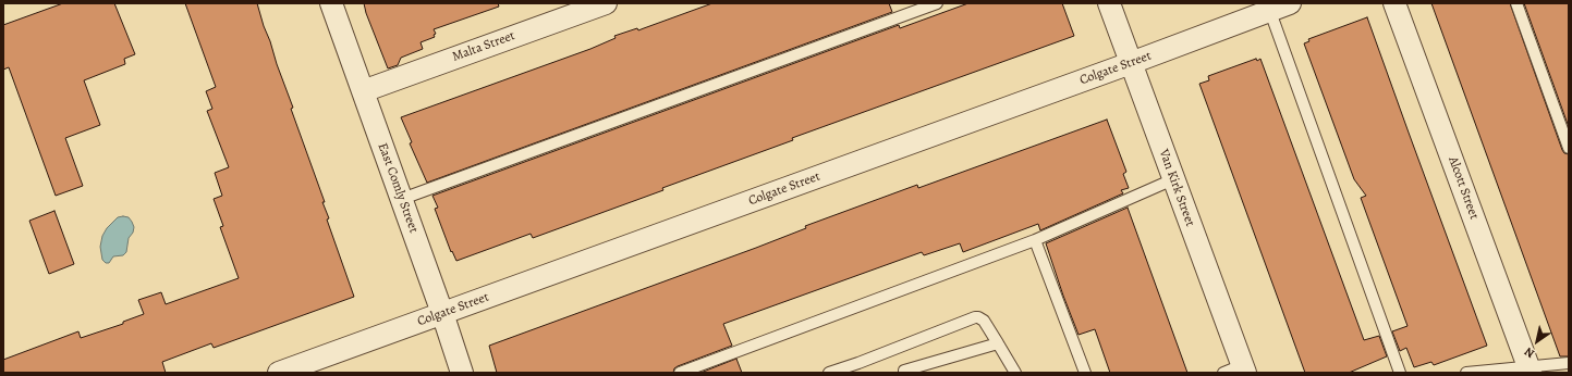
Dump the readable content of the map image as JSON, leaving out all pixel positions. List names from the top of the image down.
{
  "streets": {
    "street": [
      "Malta Street",
      "Colgate Street",
      "East Comly Street",
      "Van Kirk Street",
      "Alcott Street"
    ]
  },
  "crossings": [
    ["Malta Street", "East Comly Street"],
    ["Colgate Street", "East Comly Street"],
    ["Colgate Street", "Van Kirk Street"]
  ],
  "north": "bottom left"
}
